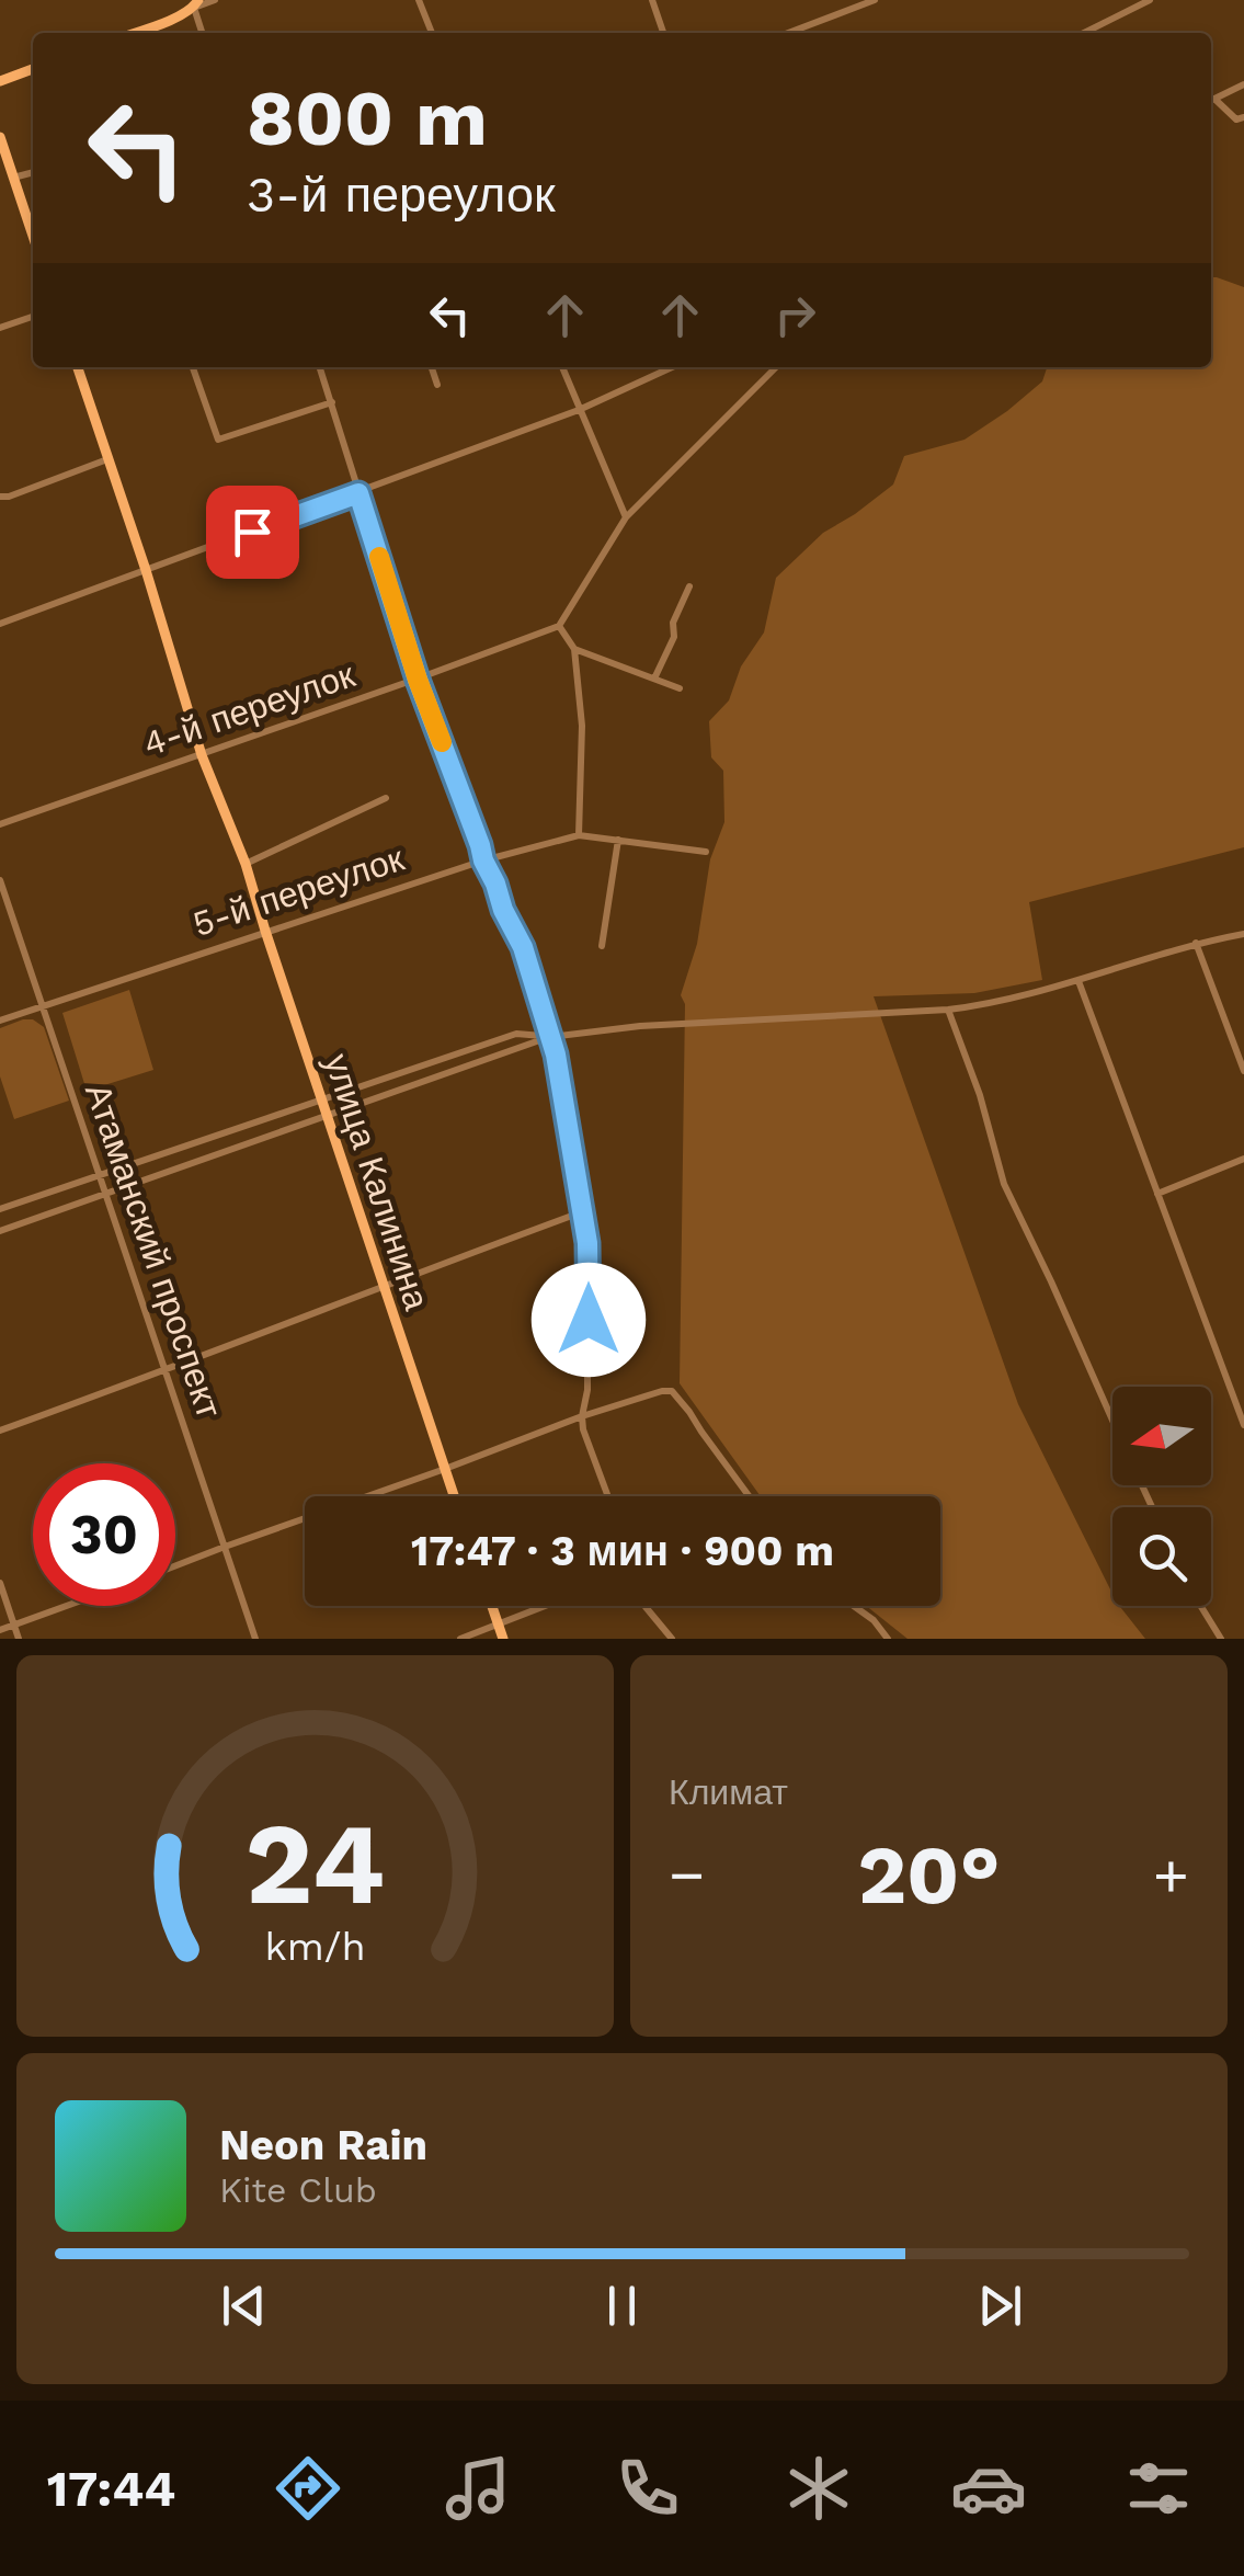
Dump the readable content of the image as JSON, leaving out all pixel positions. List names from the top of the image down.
{
  "streets": {
    "main road": ["улица Калинина"],
    "street": ["4-й переулок", "5-й переулок", "Атаманский проспект"]
  },
  "crossings": [
    ["4-й переулок", "улица Калинина"],
    ["5-й переулок", "улица Калинина"],
    ["5-й переулок", "Атаманский проспект"]
  ],
  "north": "left",
  "page": {
    "turn": ["800 m", "3-й переулок"],
    "limit": "30",
    "trip": "17:47 · 3 мин · 900 m",
    "tile": "Климат",
    "heat": ["−", "20°", "+"],
    "song": ["Neon Rain", "Kite Club"],
    "tabs": "17:44",
    "gauge": ["24", "km/h"]
  }
}
